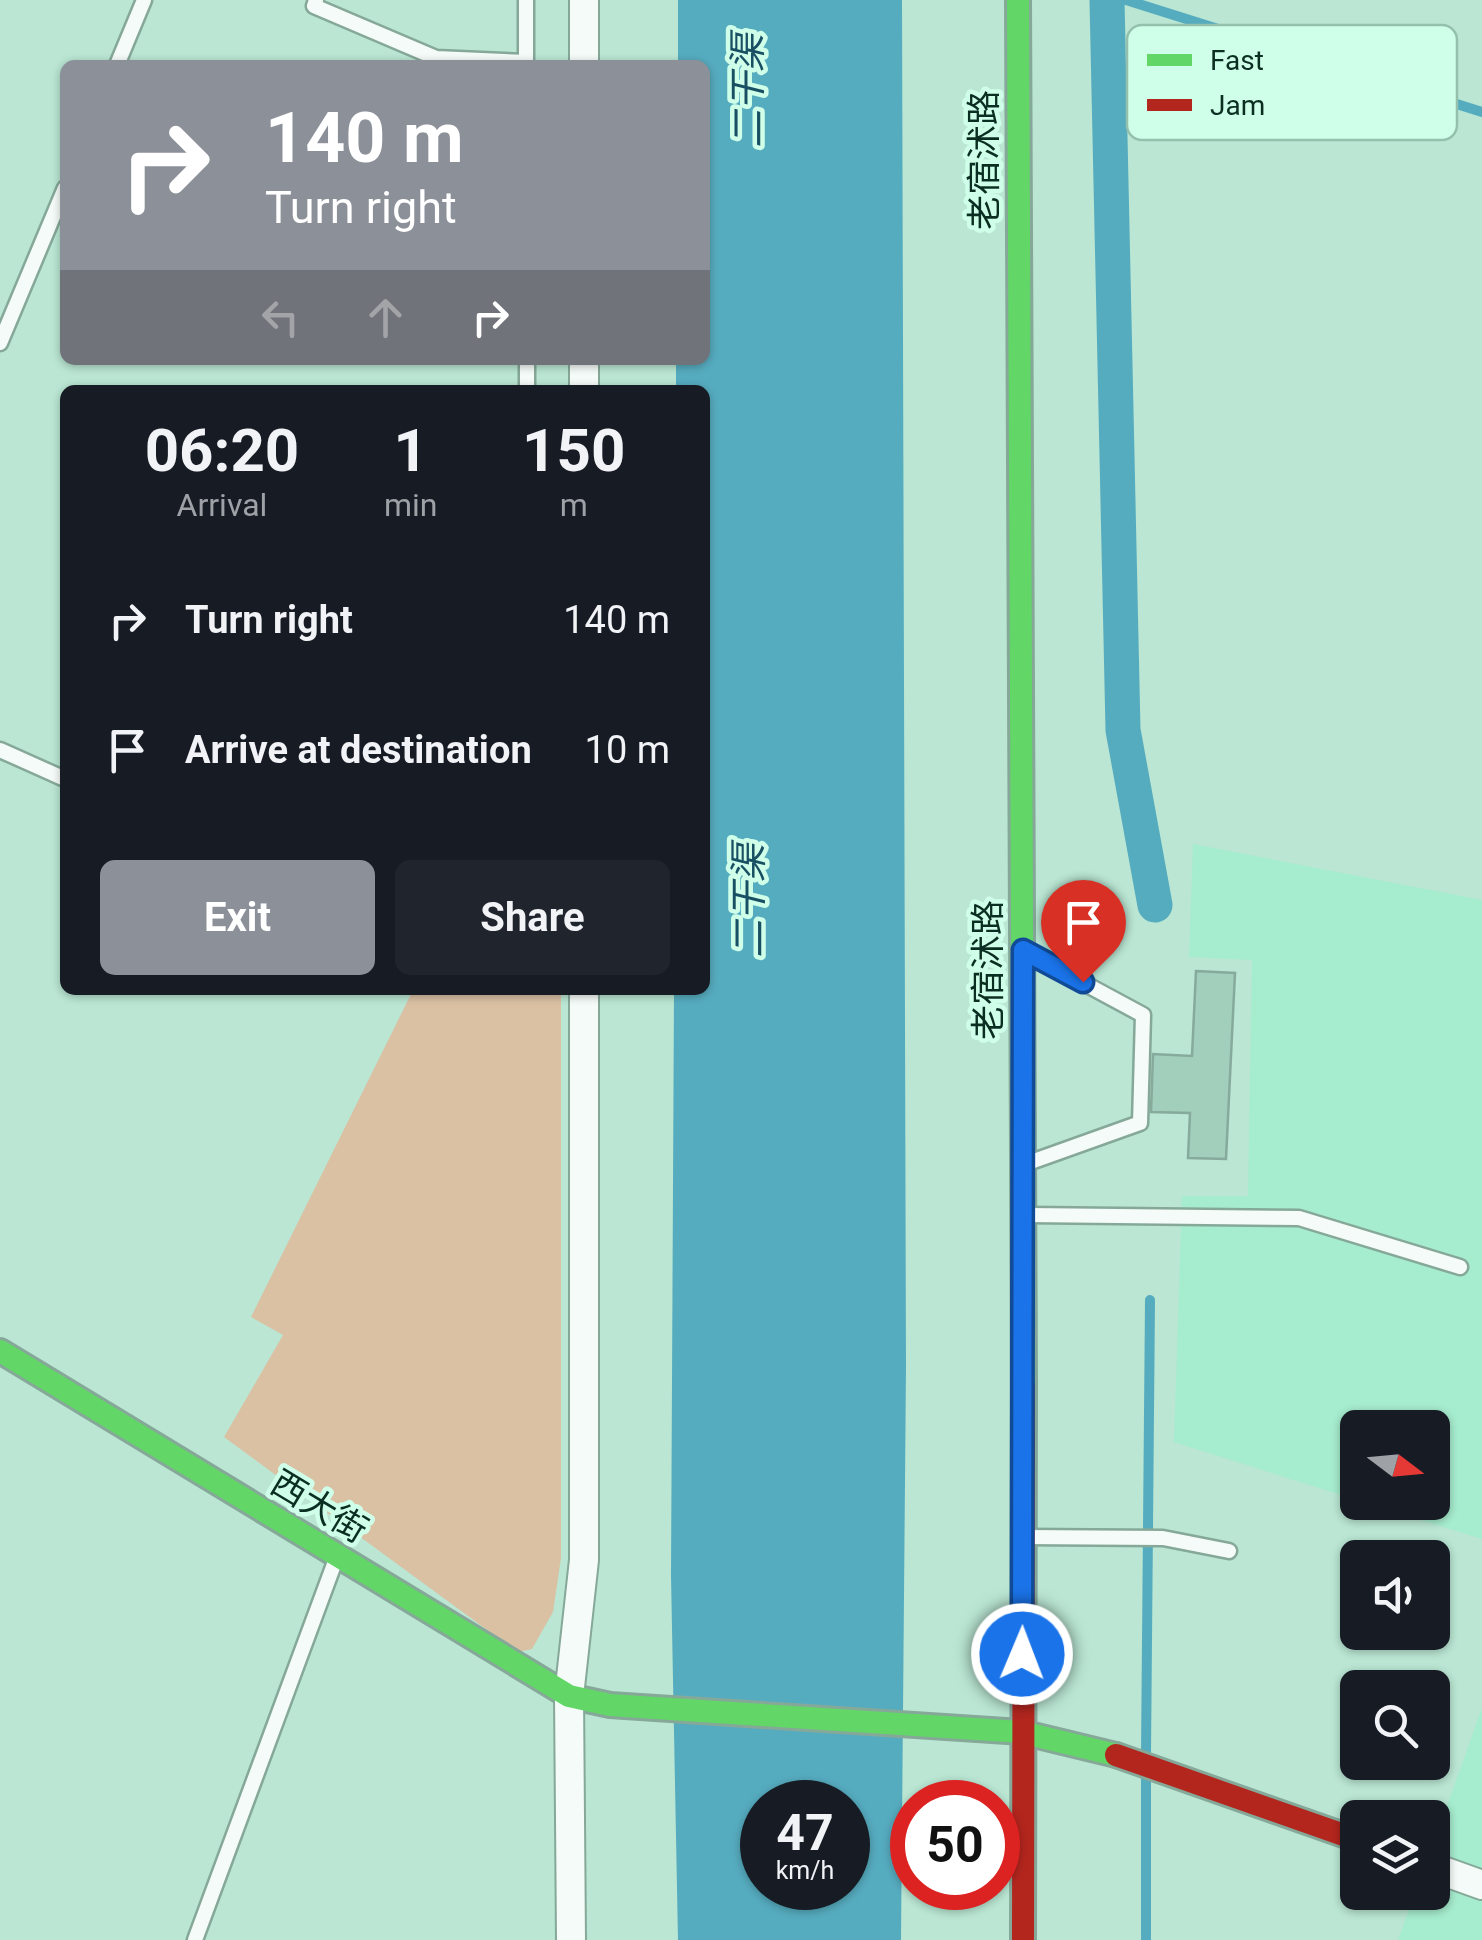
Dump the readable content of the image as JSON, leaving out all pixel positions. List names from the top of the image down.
{
  "streets": {
    "main road": ["老宿沭路", "西大街"]
  },
  "crossings": [
    ["老宿沭路", "西大街"]
  ],
  "water": ["二干渠"],
  "legend": ["Fast", "Jam"],
  "north": "right",
  "page": {
    "turn": ["140 m", "Turn right"],
    "eta": [
      "06:20",
      "Arrival",
      "1",
      "min",
      "150",
      "m"
    ],
    "list": [
      {
        "name": "Turn right",
        "value": "140 m"
      },
      {
        "name": "Arrive at destination",
        "value": "10 m"
      }
    ],
    "buttons": ["Exit", "Share"],
    "speed": "47 km/h",
    "limit": "50"
  }
}
